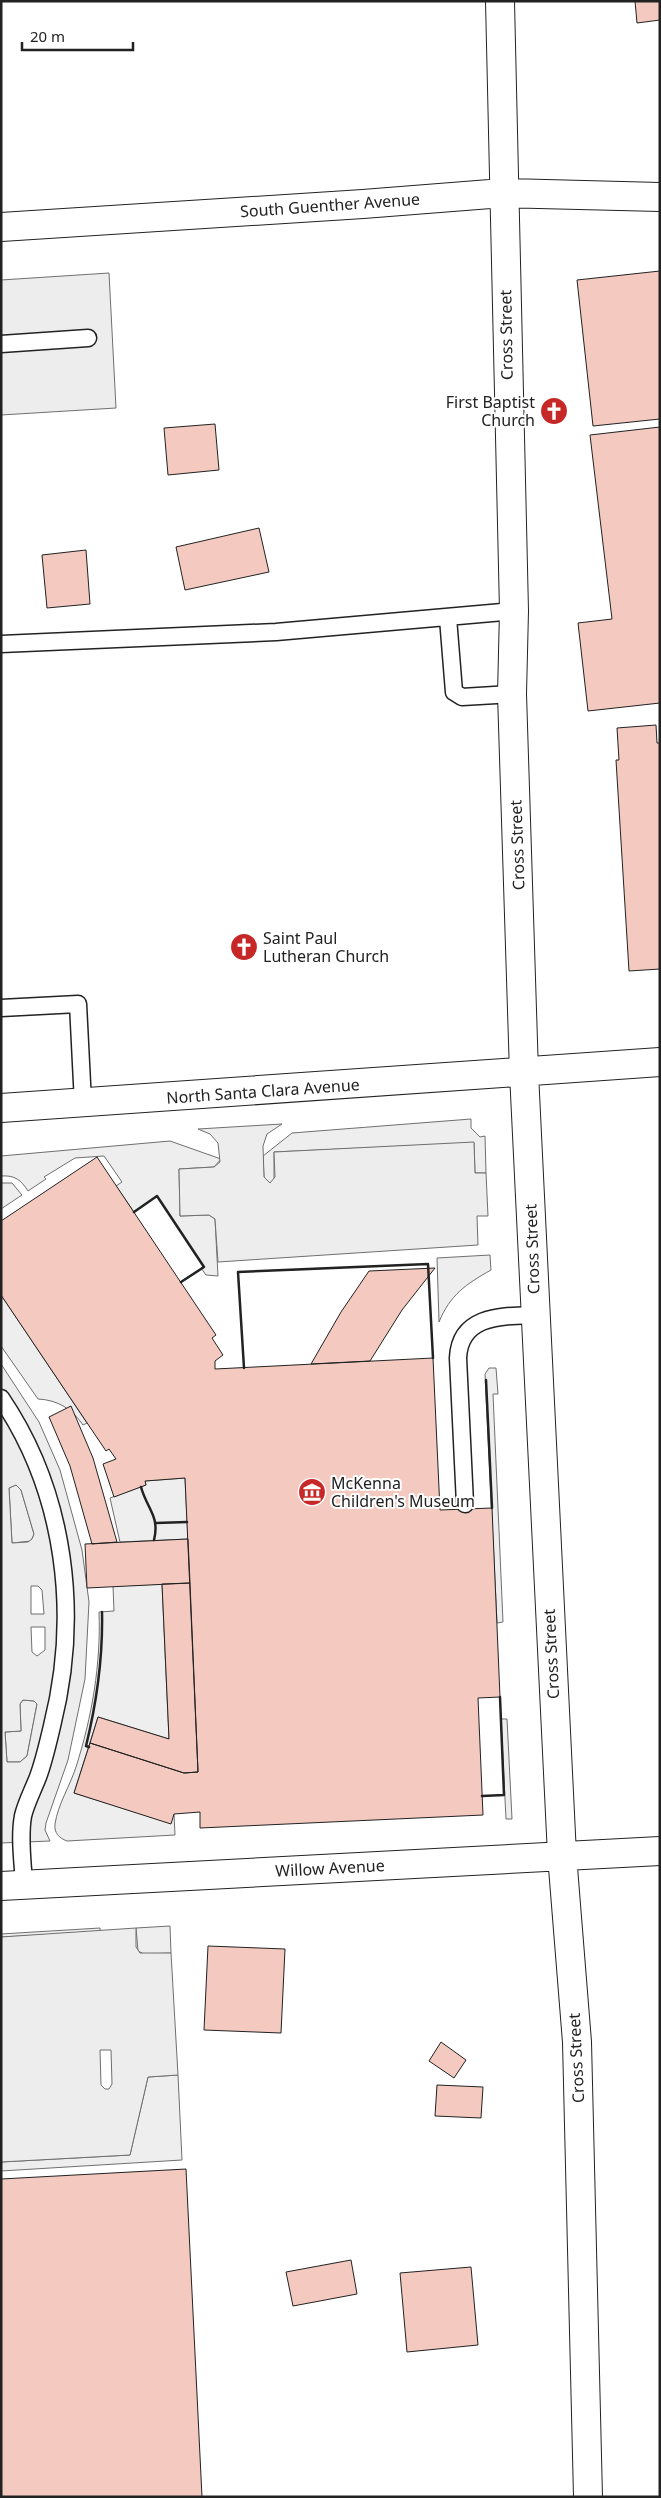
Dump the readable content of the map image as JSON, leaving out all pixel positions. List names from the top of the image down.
{
  "streets": {
    "street": [
      "South Guenther Avenue",
      "Cross Street",
      "North Santa Clara Avenue",
      "Willow Avenue"
    ]
  },
  "crossings": [
    ["South Guenther Avenue", "Cross Street"],
    ["Cross Street", "North Santa Clara Avenue"],
    ["Cross Street", "Willow Avenue"]
  ],
  "places": {
    "church": ["First Baptist Church", "Saint Paul Lutheran Church"],
    "museum": ["McKenna Children's Museum"]
  },
  "scale_bar": "20 m"
}
